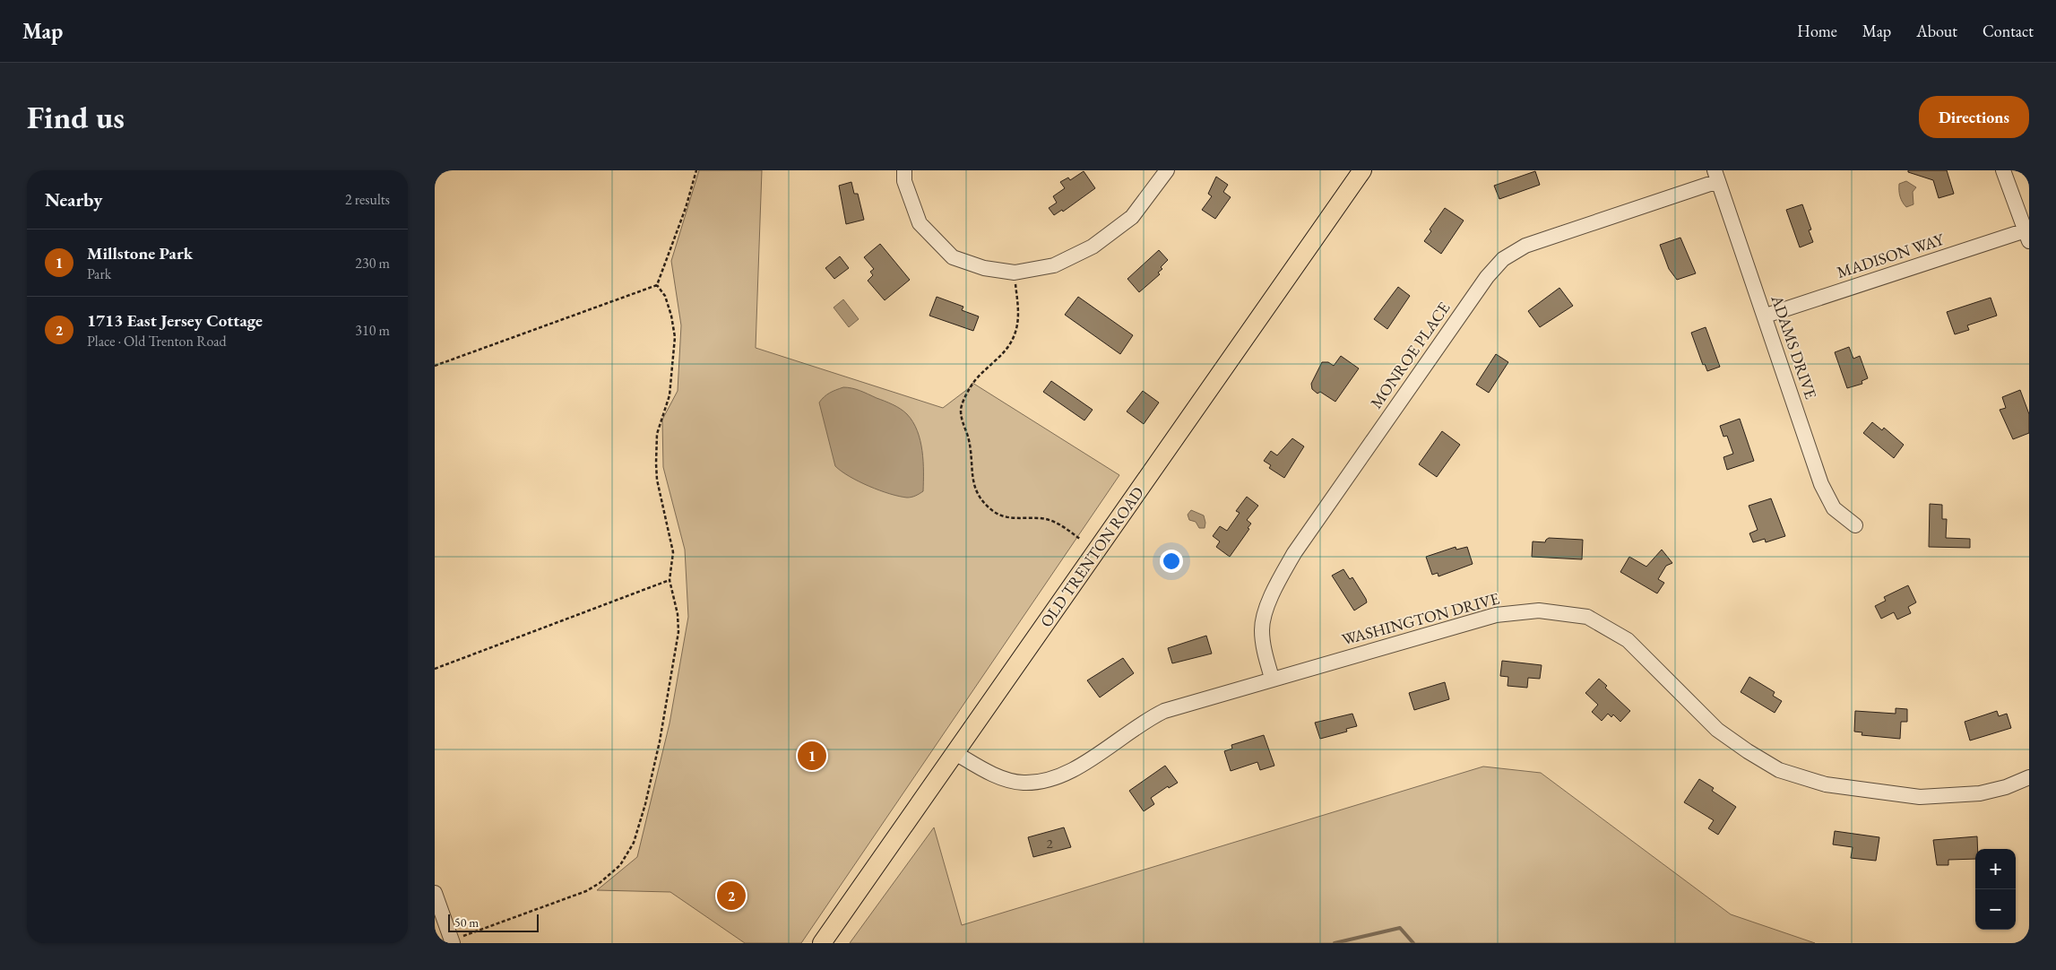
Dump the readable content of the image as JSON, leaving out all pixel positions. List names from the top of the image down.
{
  "streets": {
    "main road": ["OLD TRENTON ROAD"],
    "street": [
      "MADISON WAY",
      "ADAMS DRIVE",
      "MONROE PLACE",
      "WASHINGTON DRIVE"
    ]
  },
  "crossings": [
    ["MADISON WAY", "ADAMS DRIVE"],
    ["ADAMS DRIVE", "MONROE PLACE"],
    ["MONROE PLACE", "WASHINGTON DRIVE"],
    ["OLD TRENTON ROAD", "WASHINGTON DRIVE"]
  ],
  "house_numbers": ["2"],
  "scale_bar": "50 m",
  "page": {
    "header": "Map",
    "nav": [
      "Home",
      "Map",
      "About",
      "Contact"
    ],
    "buttons": "Directions",
    "title": "Find us",
    "heading": ["Nearby", "2 results"],
    "list": [
      {
        "mark": "1",
        "name": "Millstone Park",
        "note": "Park",
        "value": "230 m"
      },
      {
        "mark": "2",
        "name": "1713 East Jersey Cottage",
        "note": "Place · Old Trenton Road",
        "value": "310 m"
      }
    ],
    "pins": ["1", "2"],
    "map_buttons": ["+", "−"],
    "scale": "50 m"
  }
}
